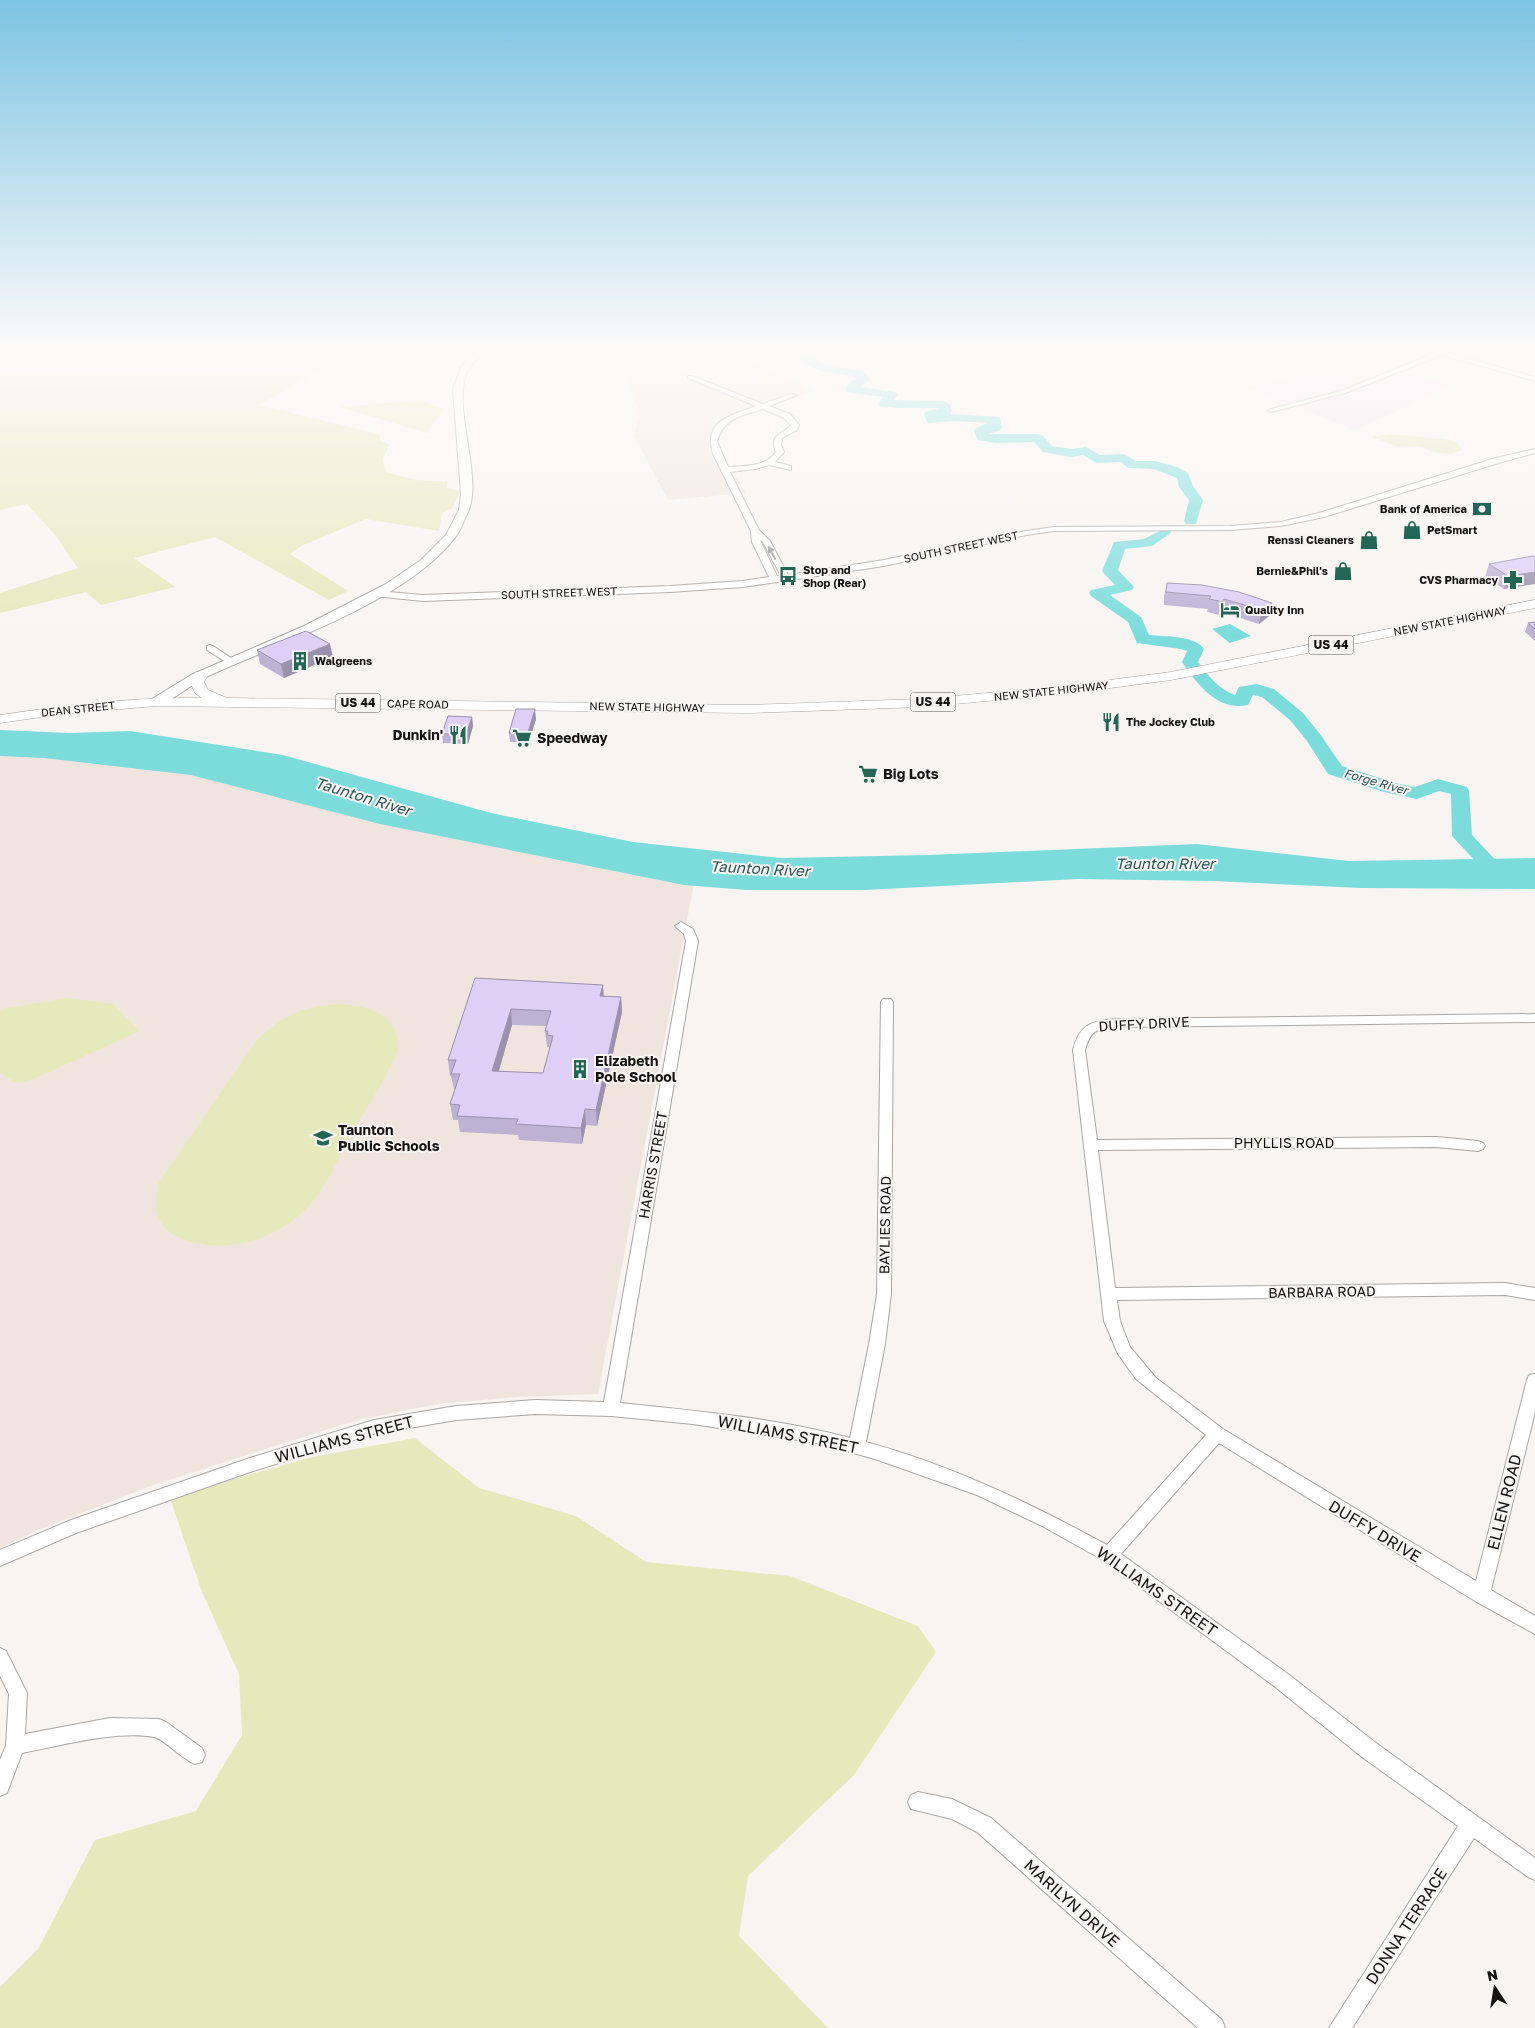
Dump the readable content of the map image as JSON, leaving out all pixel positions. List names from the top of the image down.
{
  "streets": {
    "highway": [
      "NEW STATE HIGHWAY",
      "US 44",
      "CAPE ROAD",
      "DEAN STREET"
    ],
    "street": [
      "SOUTH STREET WEST",
      "DUFFY DRIVE",
      "PHYLLIS ROAD",
      "HARRIS STREET",
      "BAYLIES ROAD",
      "BARBARA ROAD",
      "WILLIAMS STREET",
      "ELLEN ROAD",
      "MARILYN DRIVE",
      "DONNA TERRACE"
    ]
  },
  "crossings": [
    ["SOUTH STREET WEST", "DEAN STREET"],
    ["NEW STATE HIGHWAY", "CAPE ROAD"],
    ["CAPE ROAD", "DEAN STREET"],
    ["DUFFY DRIVE", "PHYLLIS ROAD"],
    ["DUFFY DRIVE", "BARBARA ROAD"],
    ["DUFFY DRIVE", "ELLEN ROAD"],
    ["HARRIS STREET", "WILLIAMS STREET"],
    ["BAYLIES ROAD", "WILLIAMS STREET"],
    ["WILLIAMS STREET", "DONNA TERRACE"]
  ],
  "water": ["Forge River", "Taunton River"],
  "places": {
    "bank": ["Bank of America"],
    "shop": ["PetSmart", "Renssi Cleaners", "Bernie&Phil's"],
    "bus stop": ["Stop and Shop (Rear)"],
    "pharmacy": ["CVS Pharmacy"],
    "hotel": ["Quality Inn"],
    "building": ["Walgreens", "Elizabeth Pole School"],
    "restaurant": ["The Jockey Club", "Dunkin'"],
    "supermarket": ["Speedway", "Big Lots"],
    "school or university": ["Taunton Public Schools"]
  },
  "north": "top"
}
